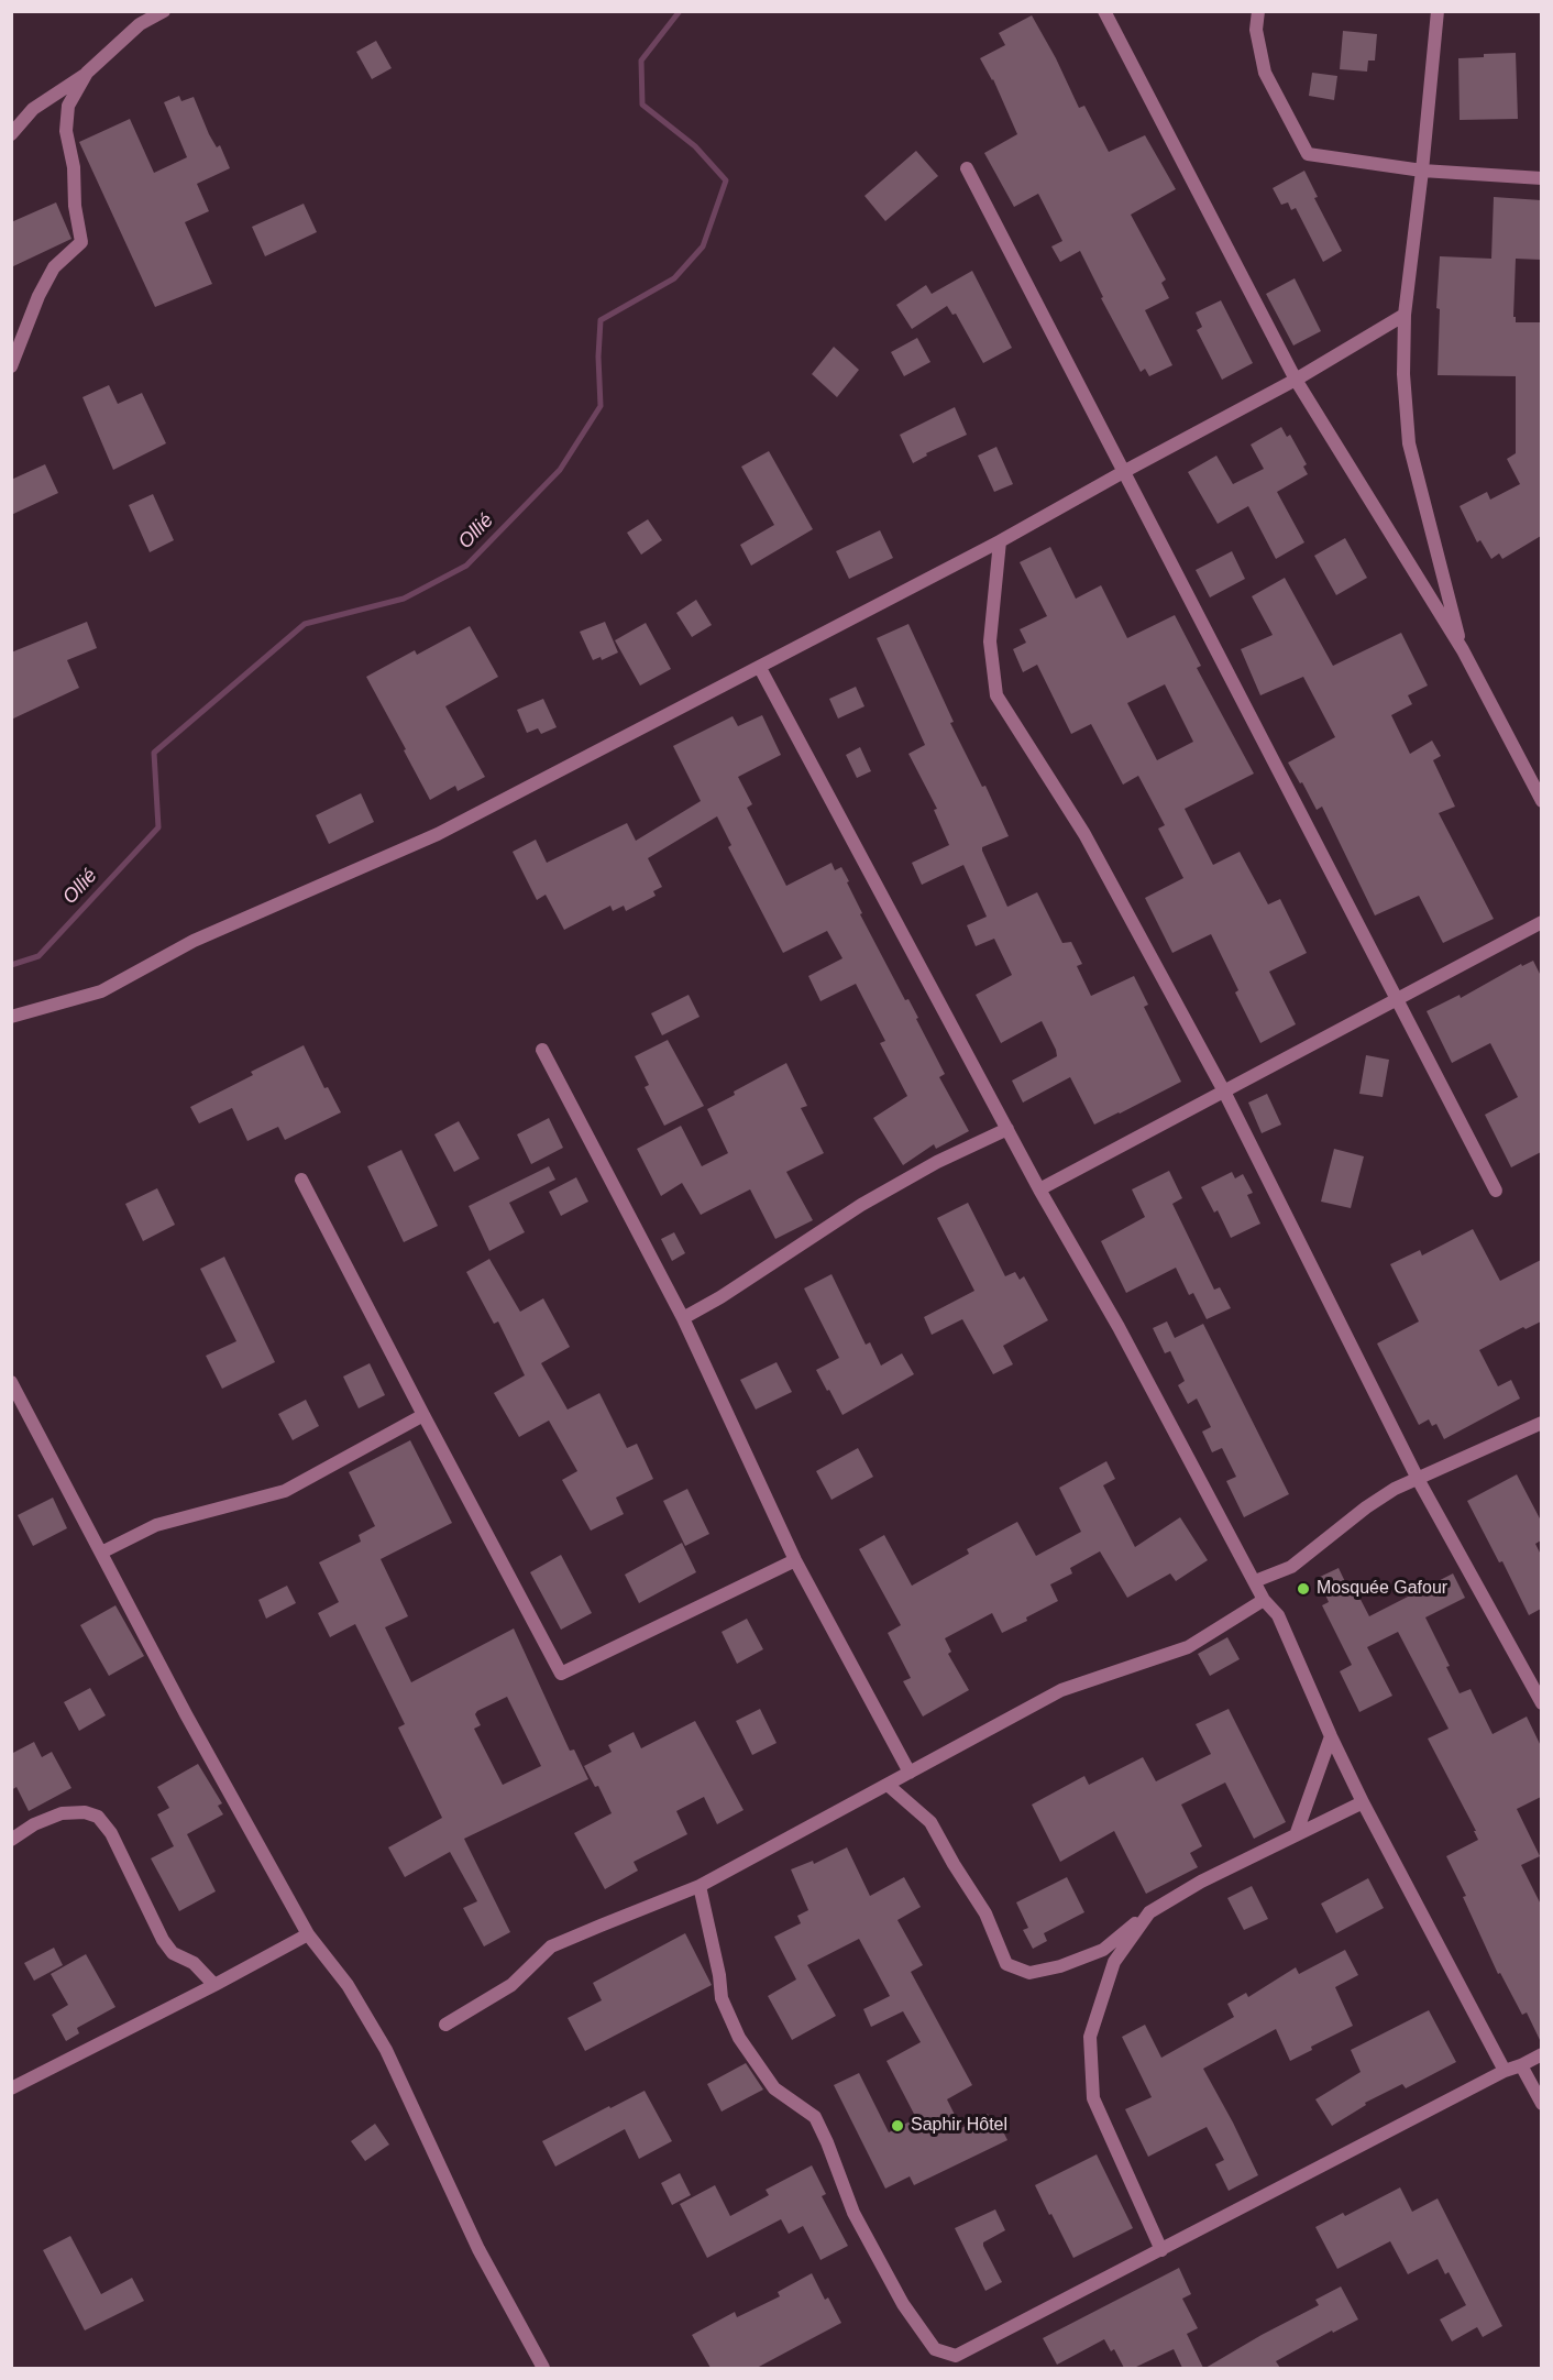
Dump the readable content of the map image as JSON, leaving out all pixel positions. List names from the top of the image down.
{
  "water": ["Ollié"],
  "places": ["Mosquée Gafour", "Saphir Hôtel"]
}
